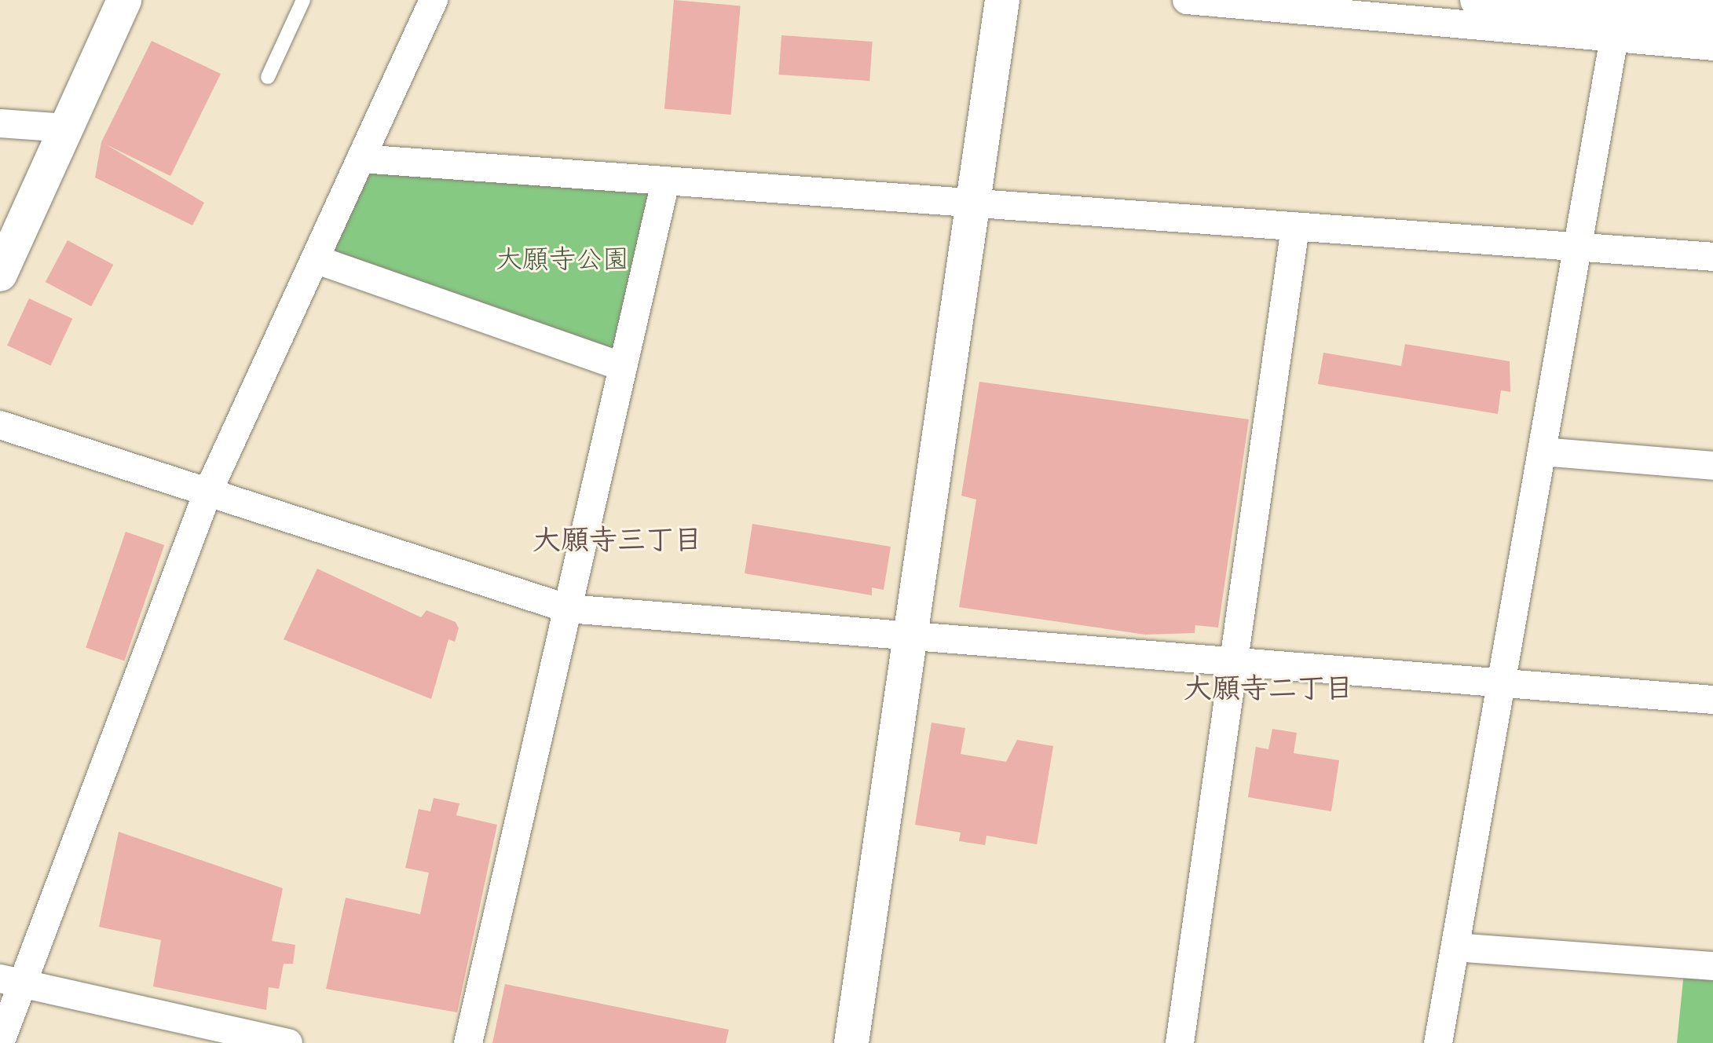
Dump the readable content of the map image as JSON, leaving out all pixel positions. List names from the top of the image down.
{
  "districts": ["大願寺三丁目", "大願寺二丁目"],
  "parks": ["大願寺公園"]
}
